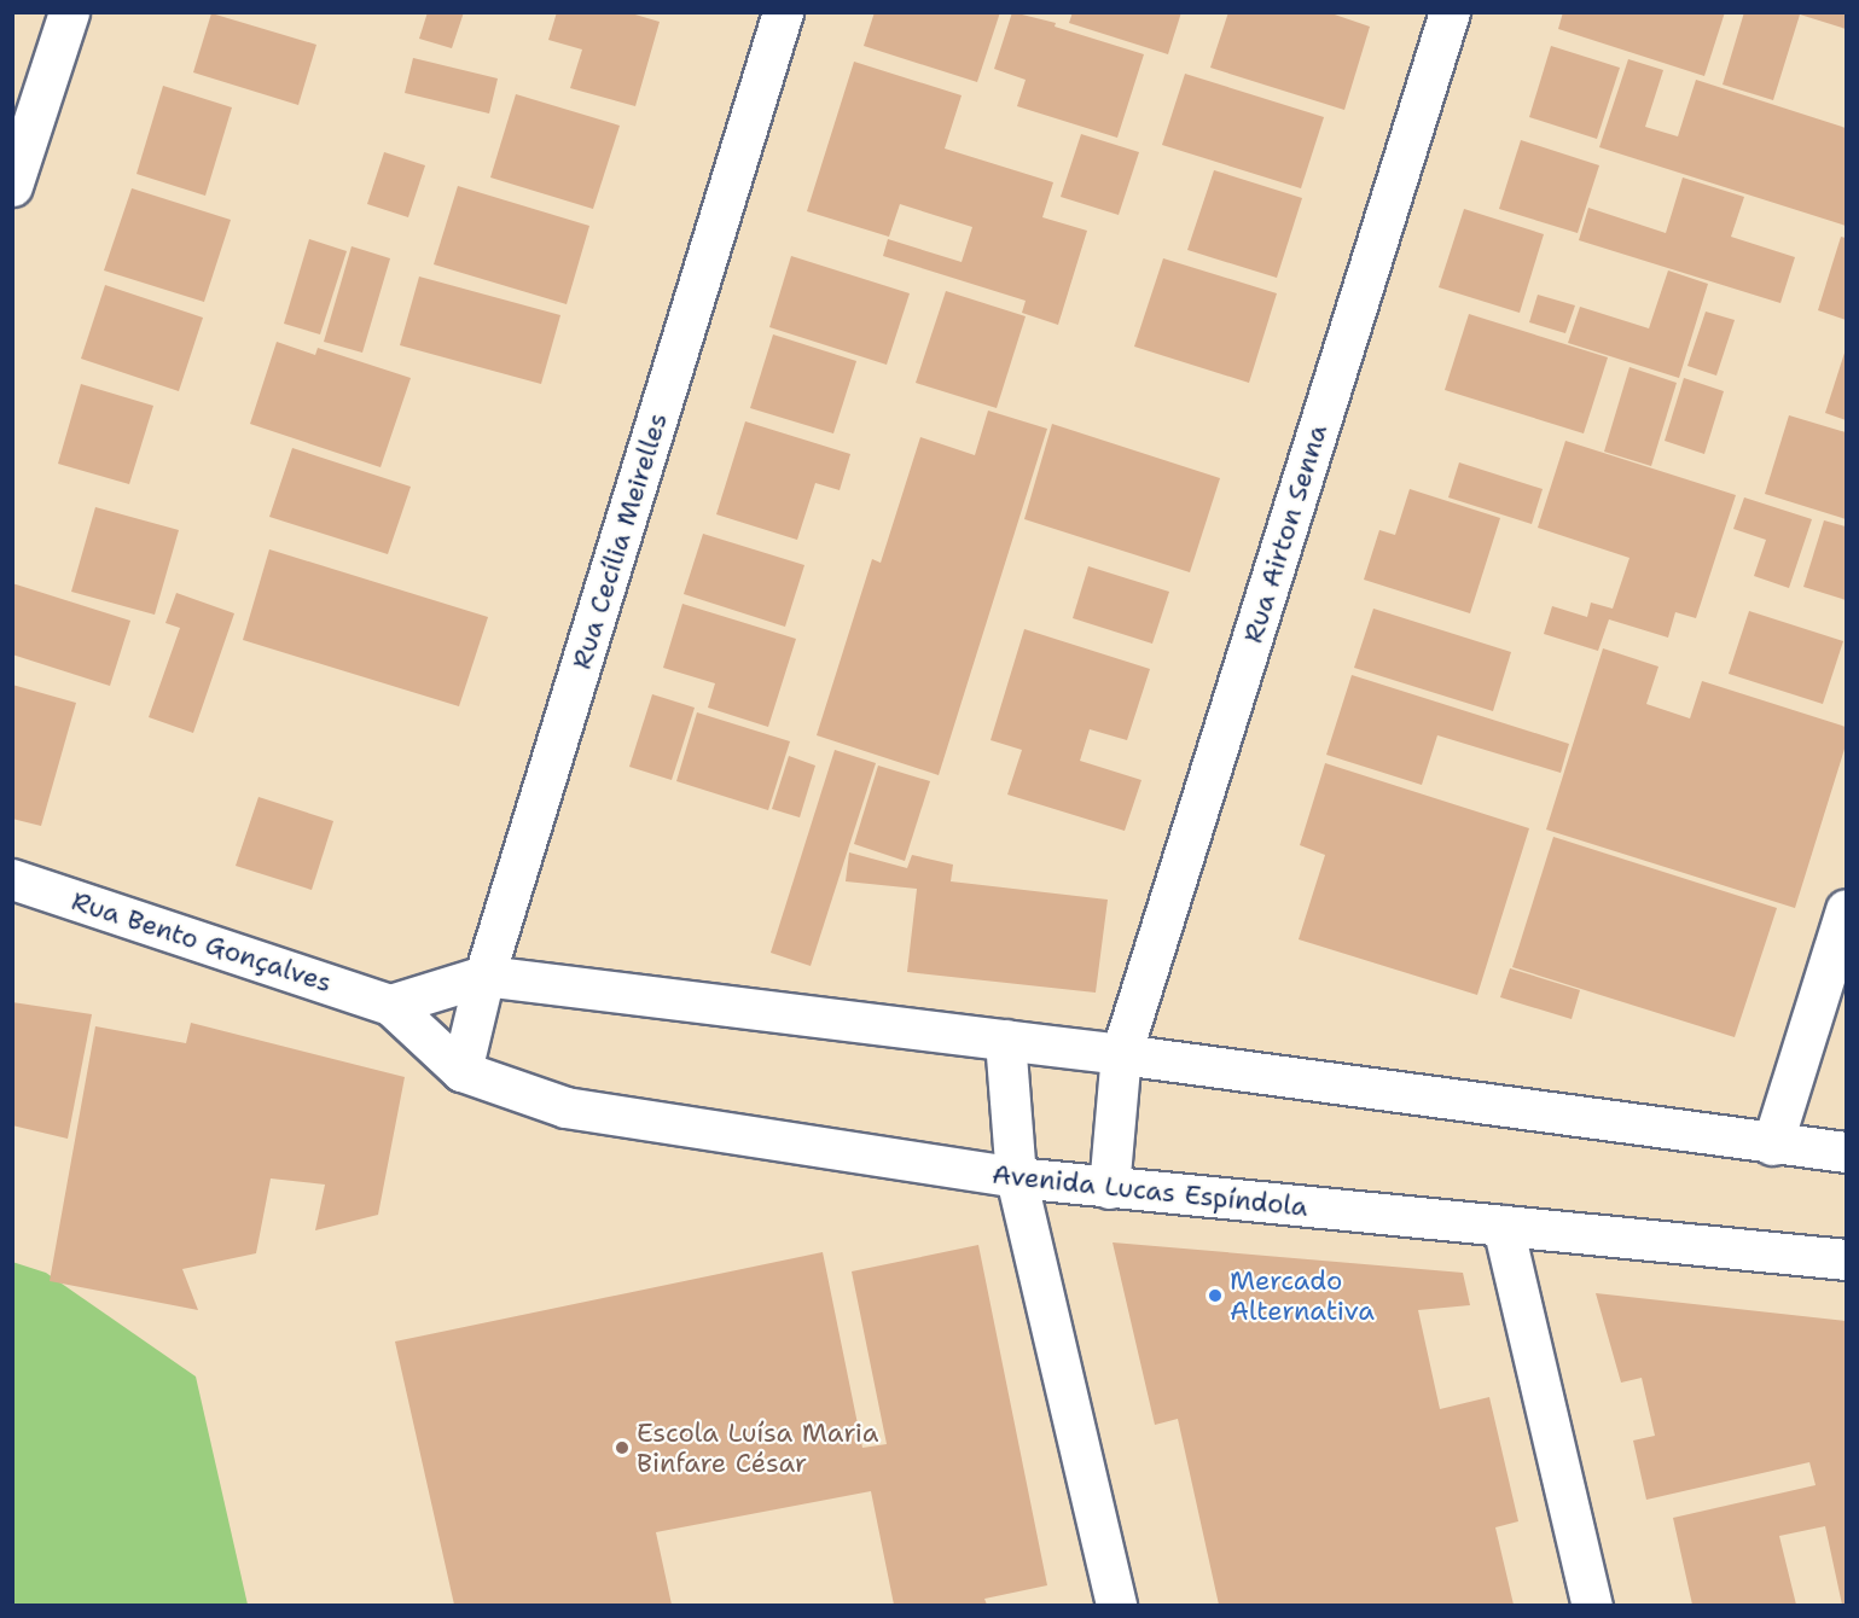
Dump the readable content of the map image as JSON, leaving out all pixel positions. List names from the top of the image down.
{
  "streets": {
    "street": [
      "Rua Airton Senna",
      "Rua Cecília Meirelles",
      "Rua Bento Gonçalves",
      "Avenida Lucas Espíndola"
    ]
  },
  "crossings": [
    ["Rua Airton Senna", "Avenida Lucas Espíndola"],
    ["Rua Cecília Meirelles", "Rua Bento Gonçalves"],
    ["Rua Cecília Meirelles", "Avenida Lucas Espíndola"],
    ["Rua Bento Gonçalves", "Avenida Lucas Espíndola"]
  ],
  "places": ["Mercado Alternativa", "Escola Luísa Maria Binfare César"]
}
